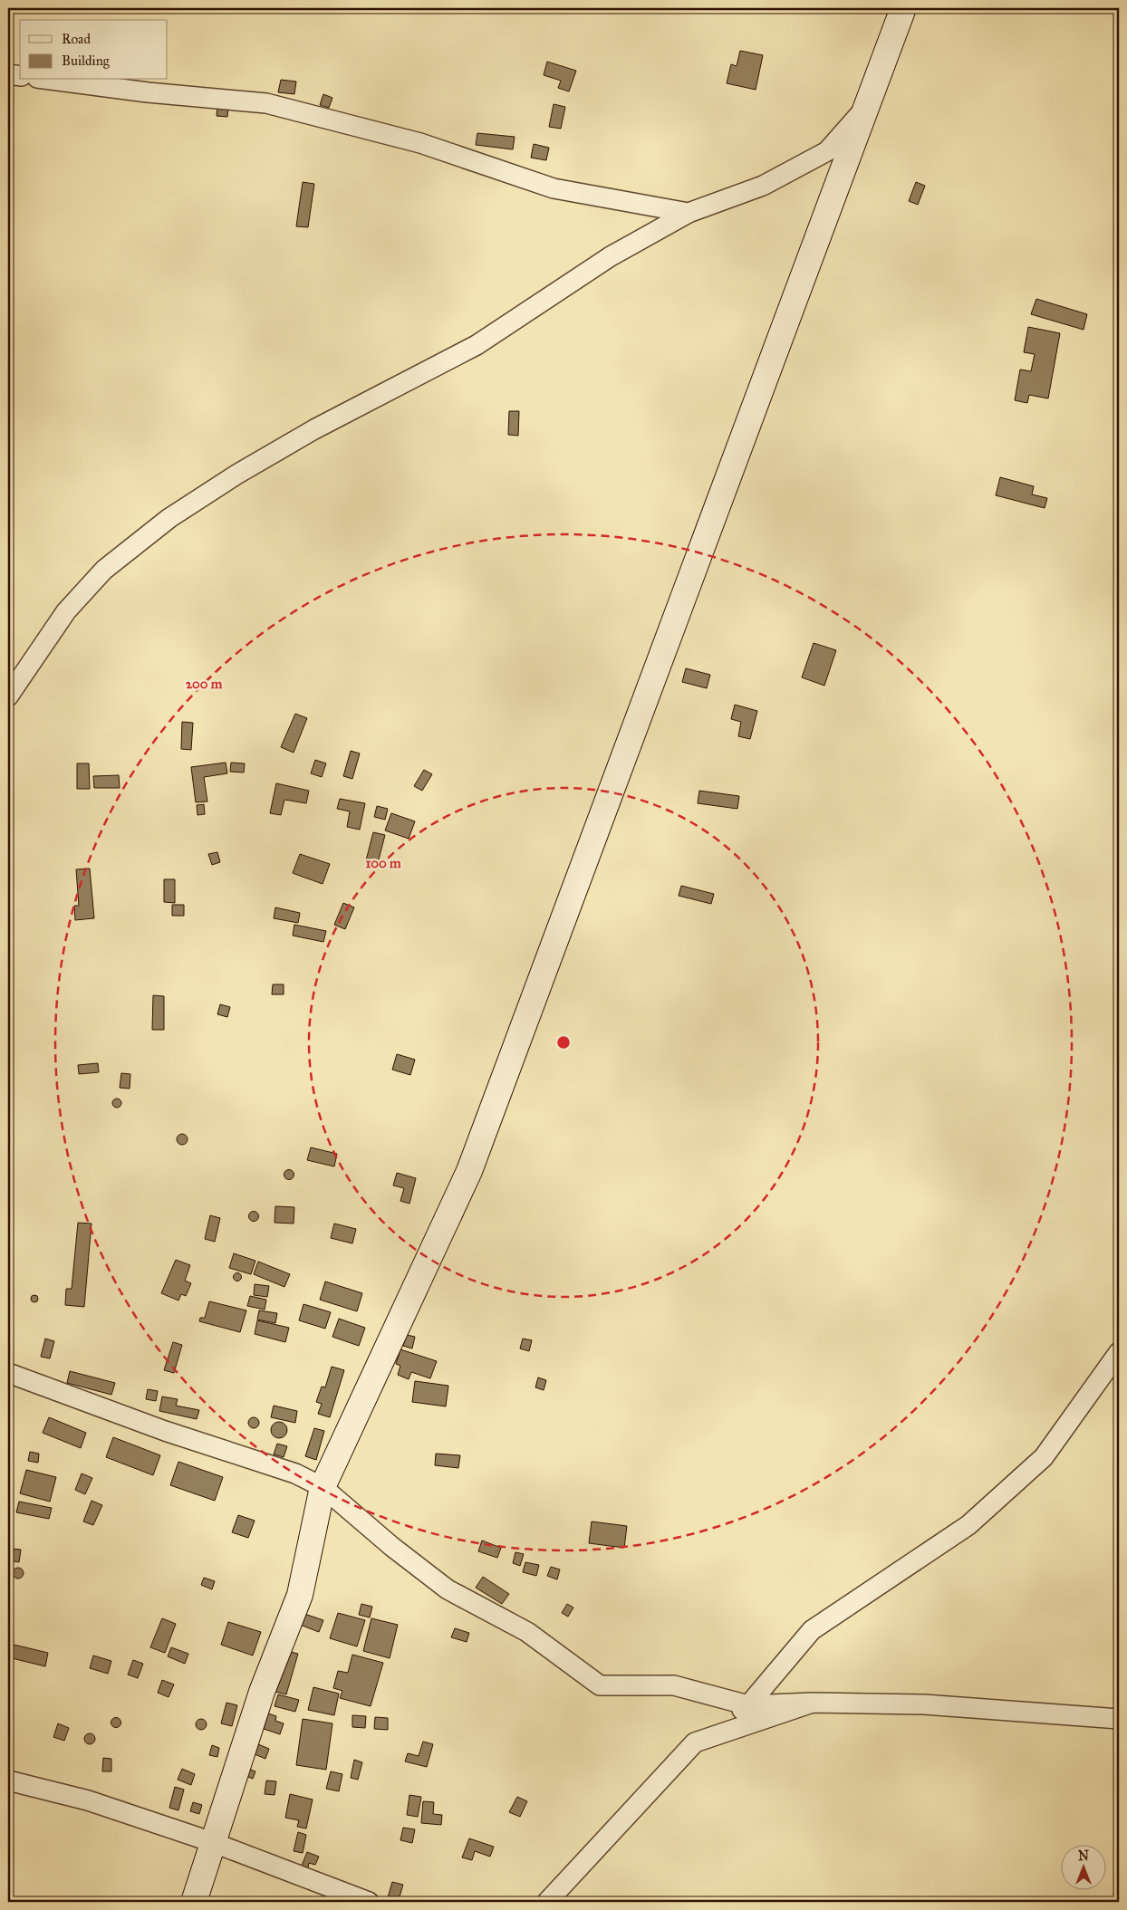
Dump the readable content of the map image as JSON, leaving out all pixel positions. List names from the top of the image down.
{
  "legend": ["Road", "Building"],
  "north": "top",
  "rings": ["200 m", "100 m"]
}
